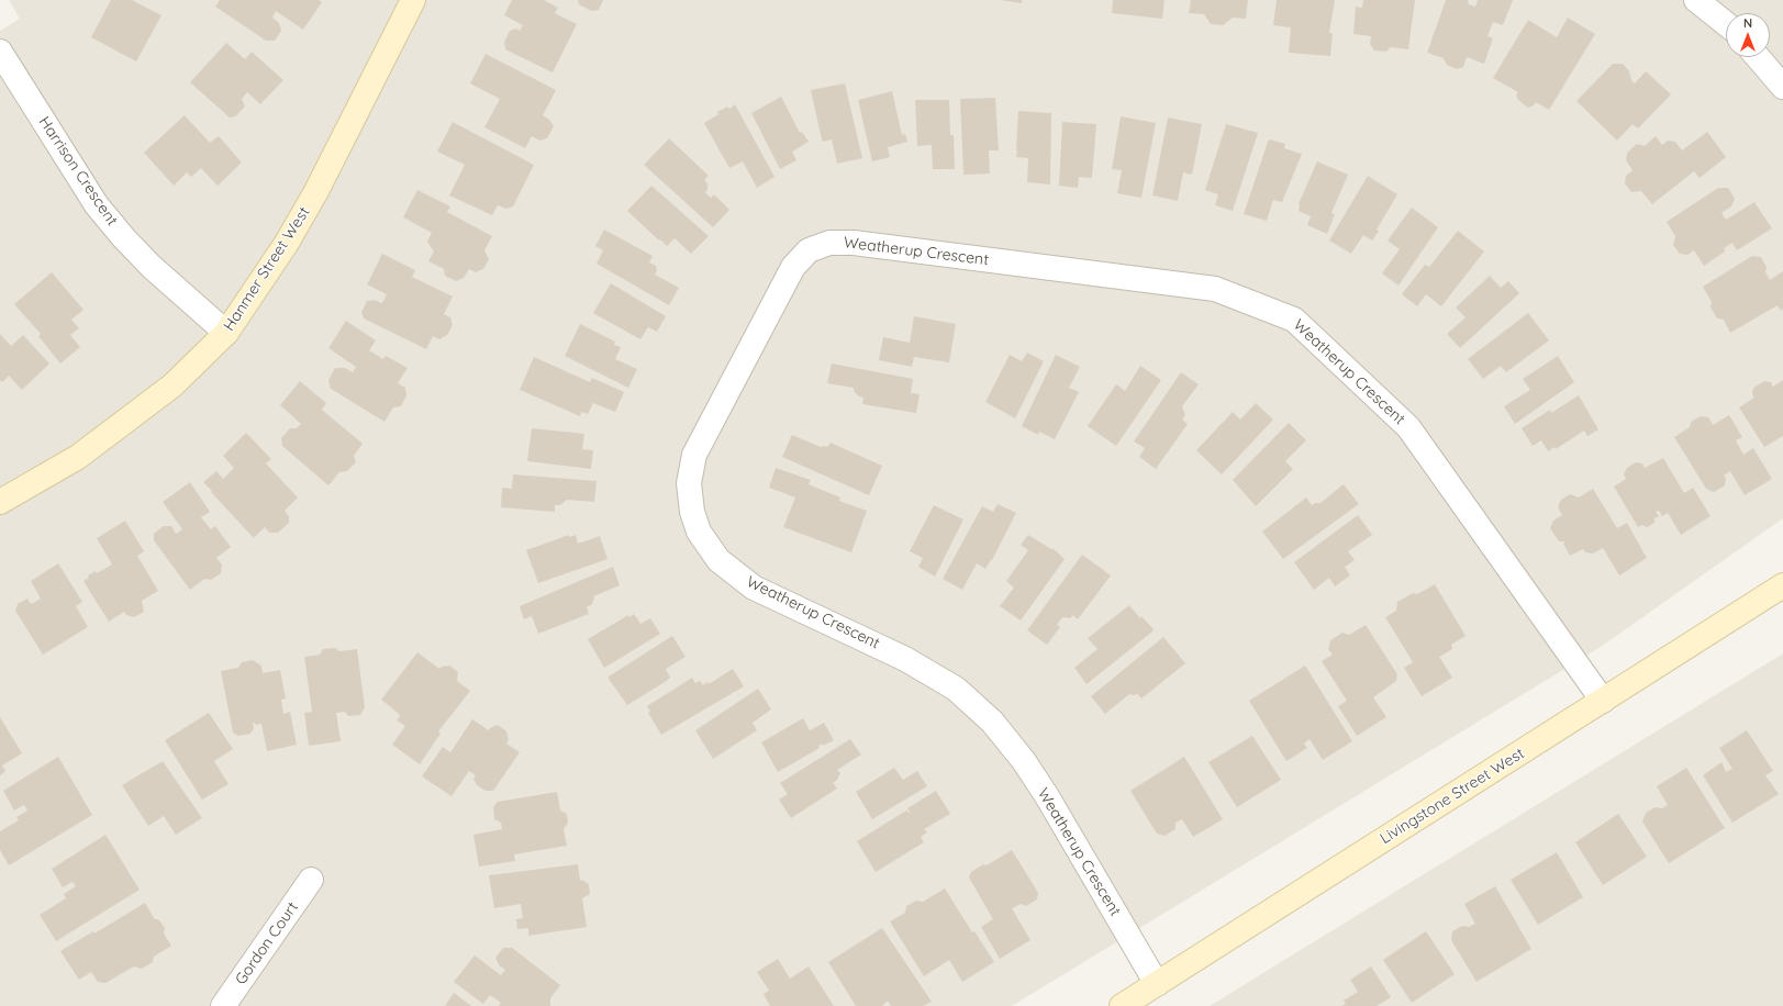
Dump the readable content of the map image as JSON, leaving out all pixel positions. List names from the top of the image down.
{
  "streets": {
    "street": [
      "Harrison Crescent",
      "Weatherup Crescent",
      "Hanmer Street West",
      "Livingstone Street West",
      "Gordon Court"
    ]
  },
  "crossings": [
    ["Harrison Crescent", "Hanmer Street West"],
    ["Weatherup Crescent", "Livingstone Street West"]
  ],
  "north": "top"
}
